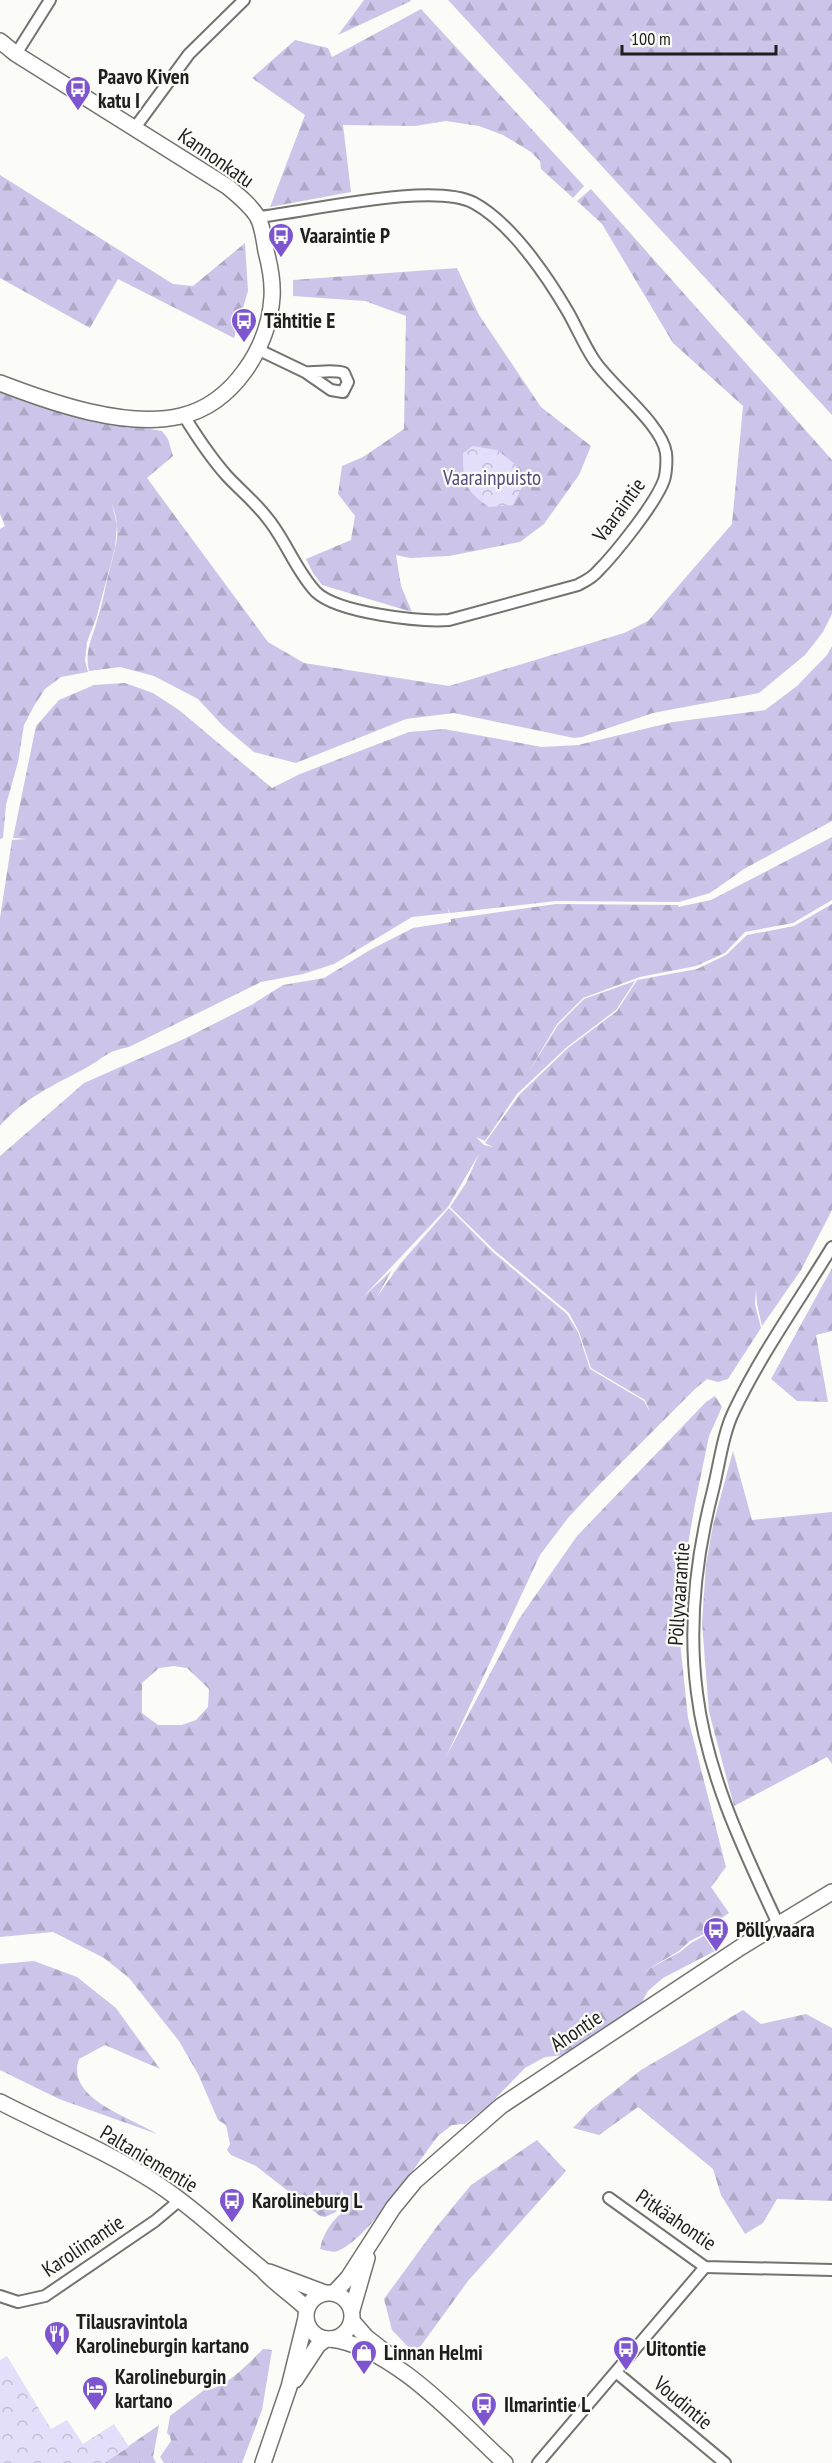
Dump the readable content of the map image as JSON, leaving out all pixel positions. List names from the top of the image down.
{
  "streets": {
    "street": [
      "Kannonkatu",
      "Vaaraintie",
      "Pöllyvaarantie",
      "Ahontie",
      "Paltaniementie",
      "Pitkäahontie",
      "Karoliinantie",
      "Voudintie"
    ]
  },
  "crossings": [
    ["Kannonkatu", "Vaaraintie"],
    ["Pöllyvaarantie", "Ahontie"],
    ["Ahontie", "Paltaniementie"],
    ["Paltaniementie", "Karoliinantie"]
  ],
  "parks": ["Vaarainpuisto"],
  "places": {
    "bus stop": [
      "Paavo Kiven katu I",
      "Vaaraintie P",
      "Tähtitie E",
      "Pöllyvaara",
      "Karolineburg L",
      "Uitontie",
      "Ilmarintie L"
    ],
    "restaurant": ["Tilausravintola Karolineburgin kartano"],
    "shop": ["Linnan Helmi"],
    "hotel": ["Karolineburgin kartano"]
  },
  "scale_bar": "100 m"
}
